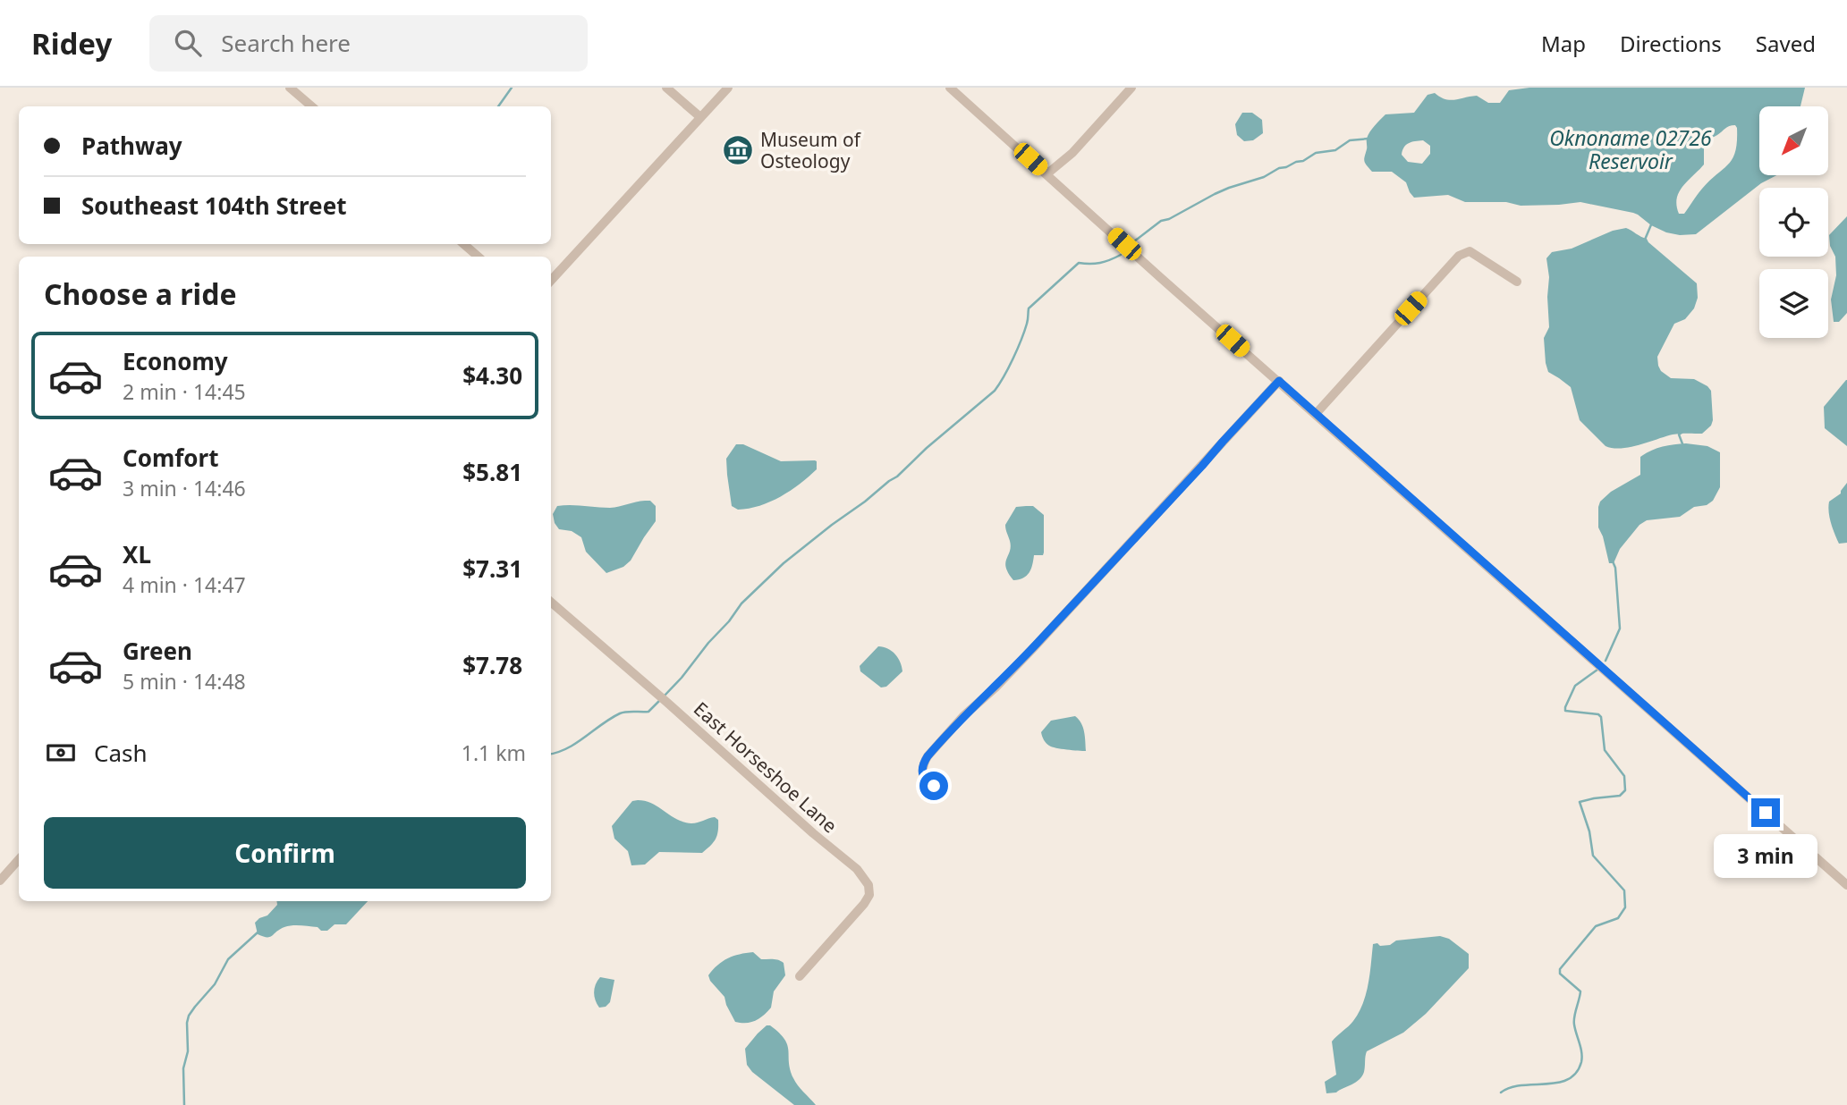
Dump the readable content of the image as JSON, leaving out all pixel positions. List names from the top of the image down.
{
  "streets": {
    "street": ["East Horseshoe Lane"]
  },
  "water": ["Oknoname 02726 Reservoir"],
  "places": {
    "museum": ["Museum of Osteology"]
  },
  "north": "bottom left",
  "page": {
    "header": "Ridey",
    "search": "Search here",
    "nav": ["Map", "Directions", "Saved"],
    "banner": ["Pathway", "Southeast 104th Street"],
    "heading": "Choose a ride",
    "list": [
      {
        "name": "Economy",
        "note": "2 min · 14:45",
        "value": "$4.30"
      },
      {
        "name": "Comfort",
        "note": "3 min · 14:46",
        "value": "$5.81"
      },
      {
        "name": "XL",
        "note": "4 min · 14:47",
        "value": "$7.31"
      },
      {
        "name": "Green",
        "note": "5 min · 14:48",
        "value": "$7.78"
      }
    ],
    "pay": ["Cash", "1.1 km"],
    "buttons": "Confirm",
    "bubble": "3 min"
  }
}
